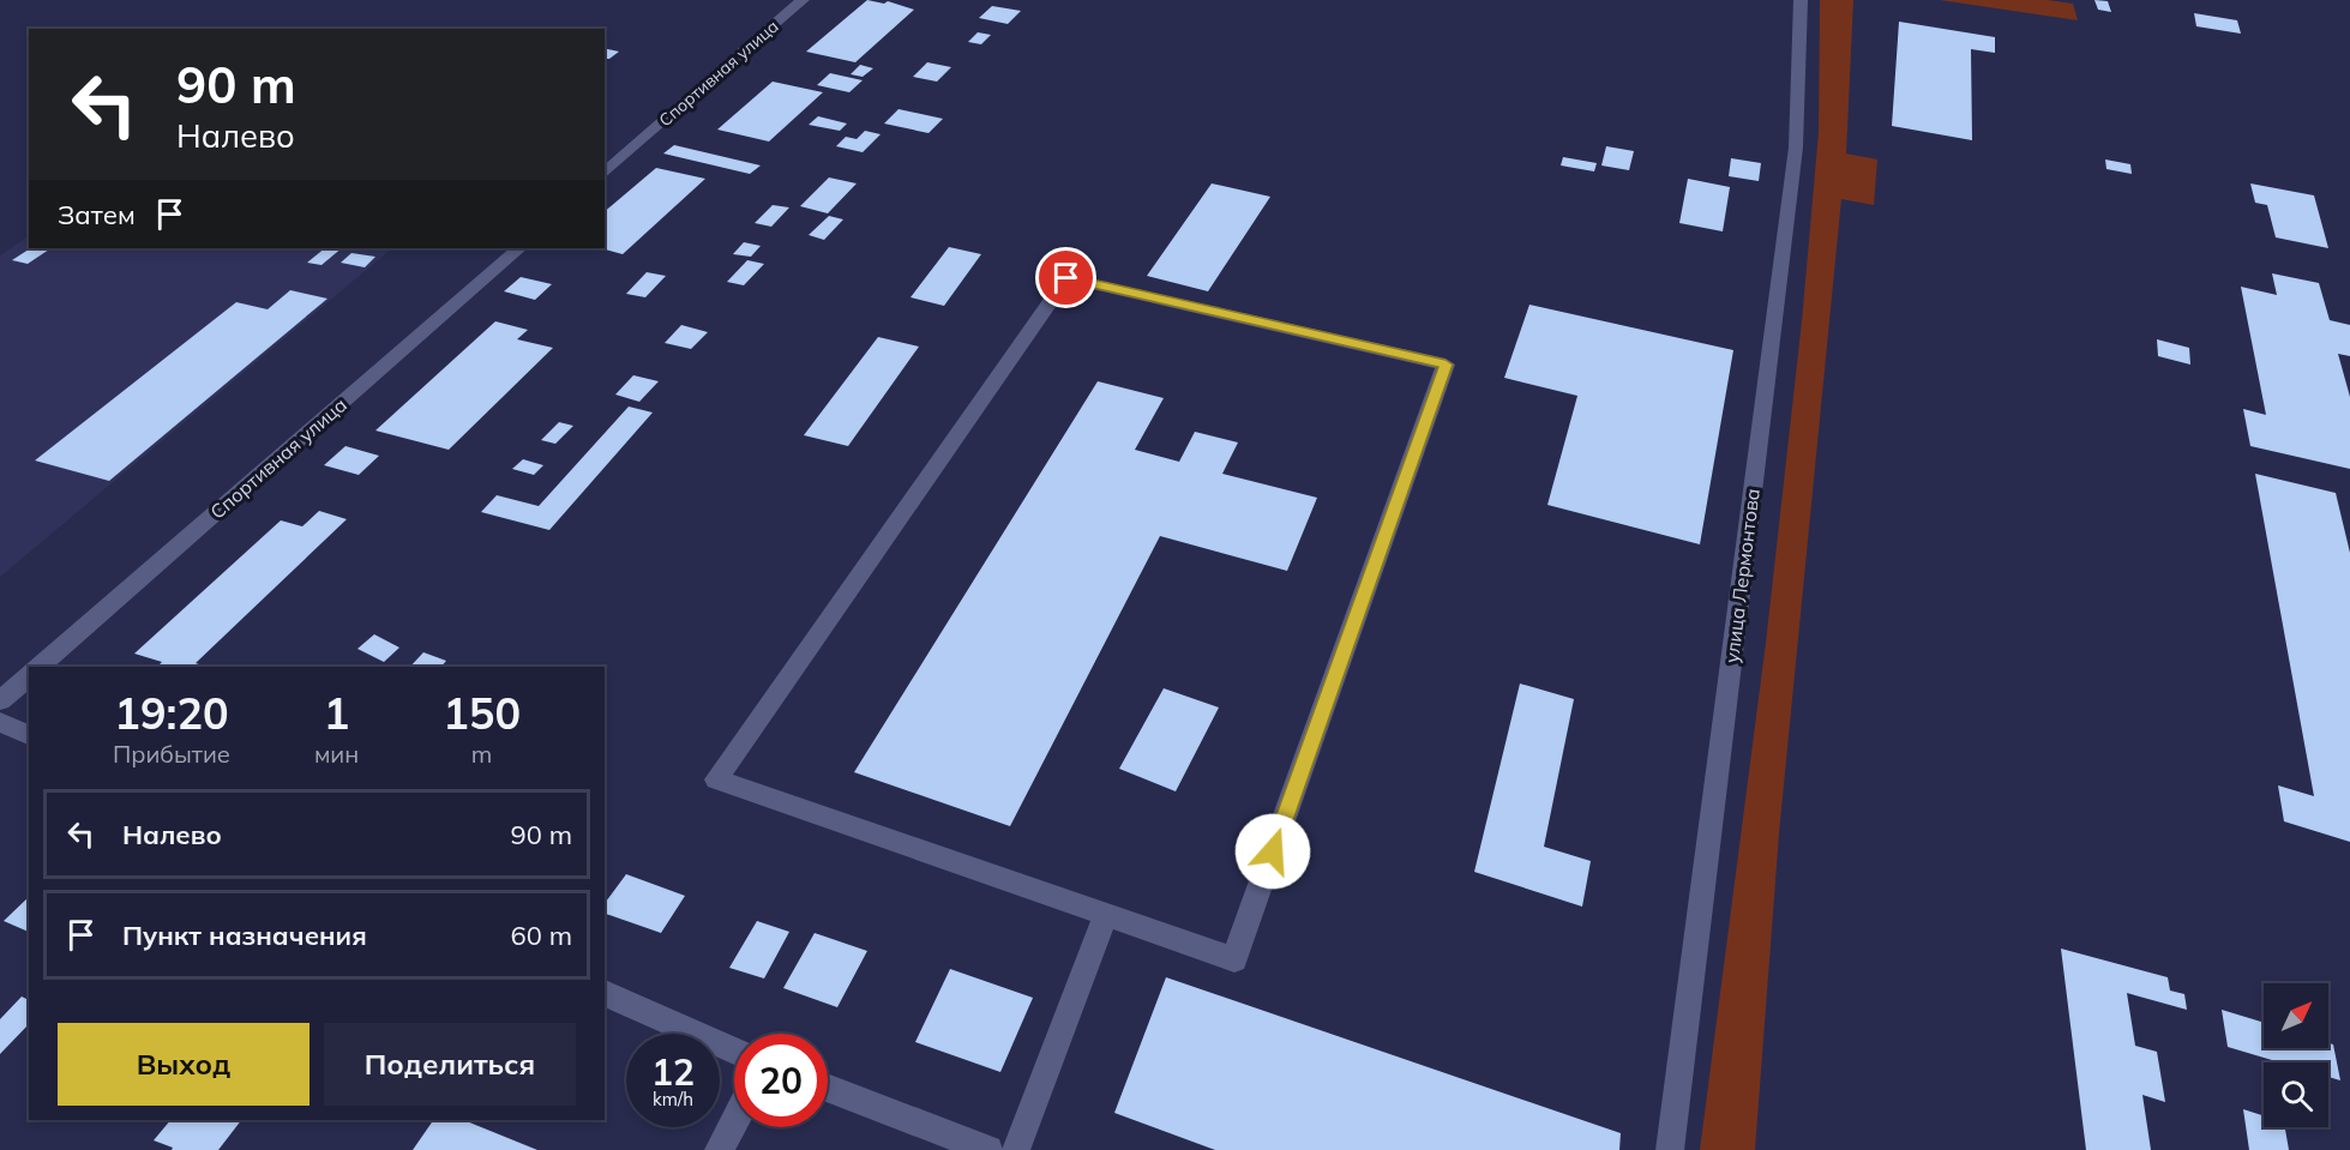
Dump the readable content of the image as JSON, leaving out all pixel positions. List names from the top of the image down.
{
  "streets": {
    "street": ["Спортивная улица", "улица Лермонтова"]
  },
  "north": "top right",
  "page": {
    "turn": ["90 m", "Налево"],
    "then": "Затем",
    "eta": [
      "19:20",
      "Прибытие",
      "1",
      "мин",
      "150",
      "m"
    ],
    "list": [
      {
        "name": "Налево",
        "value": "90 m"
      },
      {
        "name": "Пункт назначения",
        "value": "60 m"
      }
    ],
    "buttons": ["Выход", "Поделиться"],
    "speed": "12 km/h",
    "limit": "20"
  }
}
